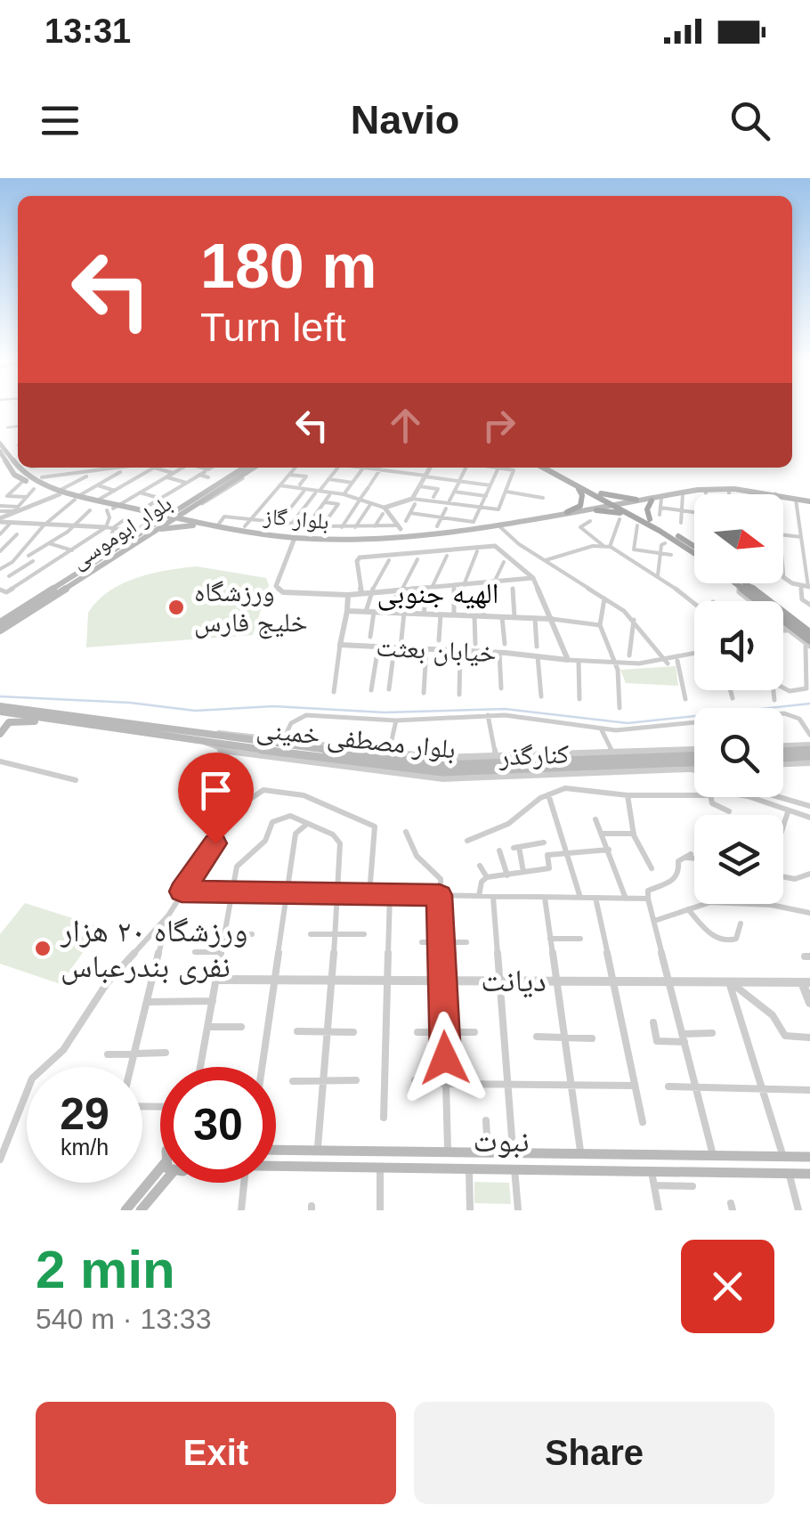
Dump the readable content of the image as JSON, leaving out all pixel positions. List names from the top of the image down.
{
  "streets": {
    "main road": [
      "بلوار گاز",
      "بلوار ابوموسی",
      "بلوار مصطفی خمینی",
      "نبوت"
    ],
    "street": ["خیابان بعثت", "کنارگذر", "دیانت"]
  },
  "crossings": [
    ["بلوار گاز", "بلوار ابوموسی"],
    ["بلوار مصطفی خمینی", "کنارگذر"]
  ],
  "districts": ["الهیه جنوبی"],
  "places": ["ورزشگاه خلیج فارس", "ورزشگاه ۲۰ هزار نفری بندرعباس"],
  "north": "right",
  "page": {
    "status": "13:31",
    "header": "Navio",
    "turn": ["180 m", "Turn left"],
    "speed": "29 km/h",
    "limit": "30",
    "heading": ["2 min", "540 m · 13:33"],
    "buttons": ["Exit", "Share"]
  }
}
